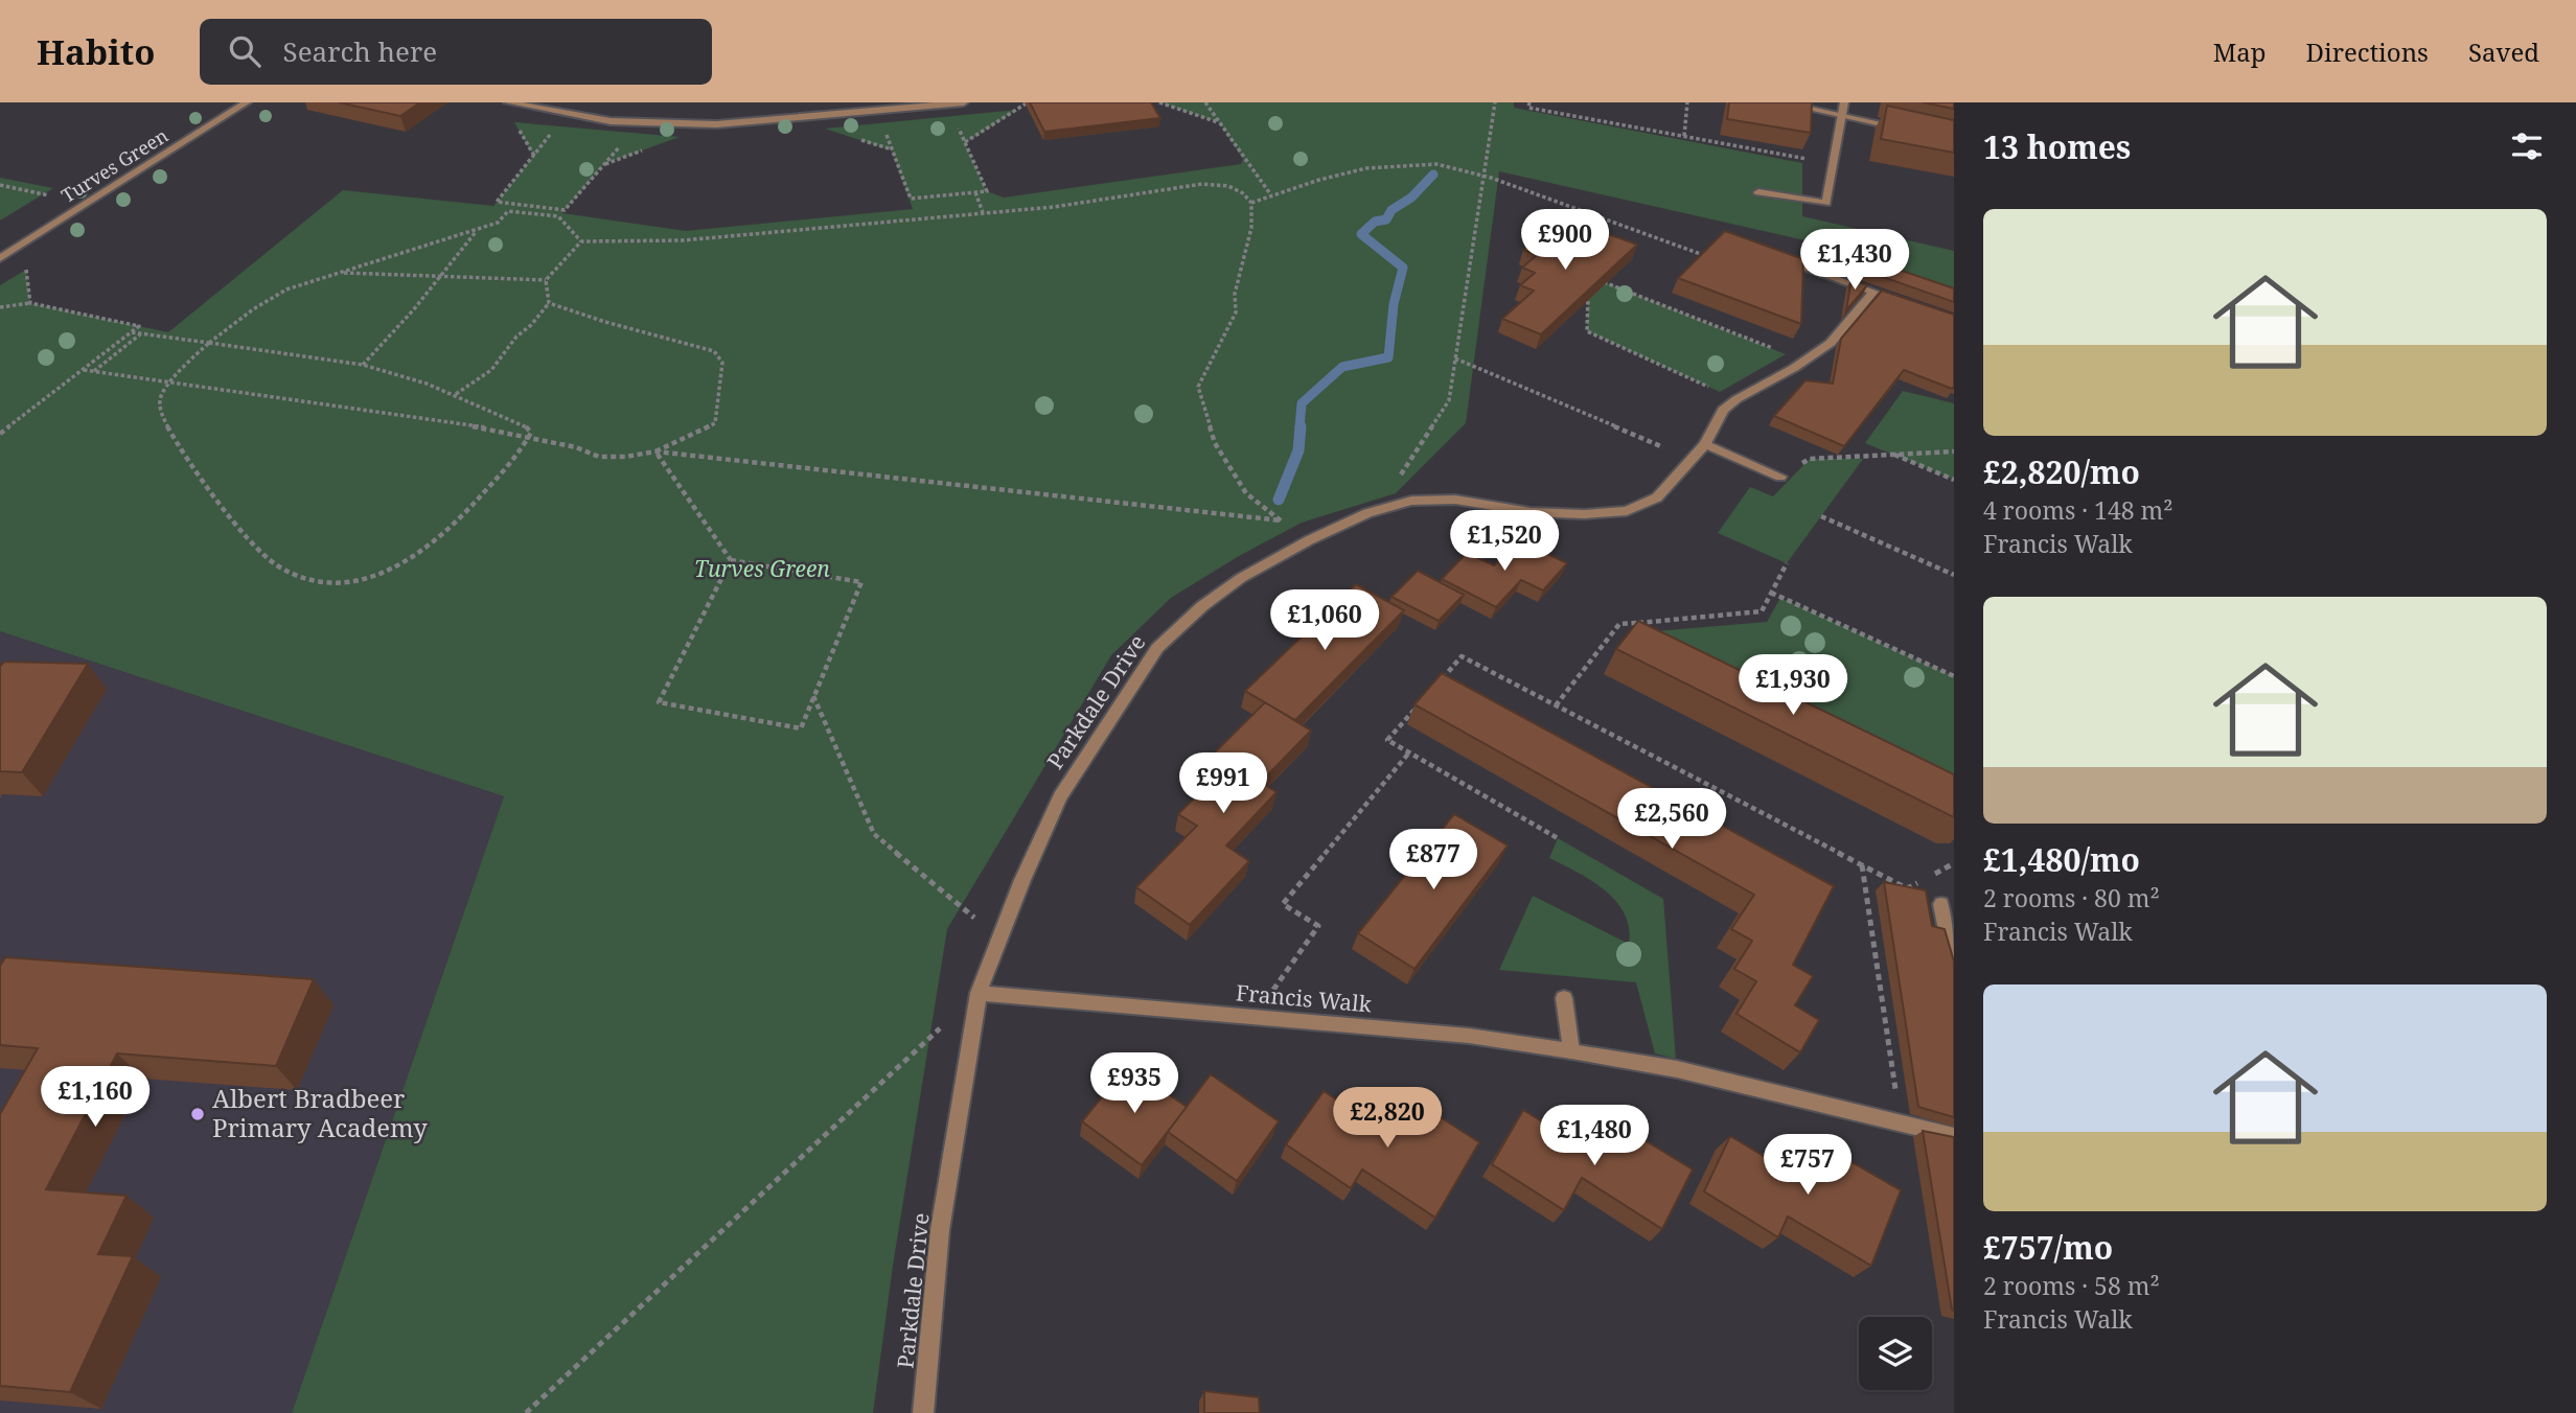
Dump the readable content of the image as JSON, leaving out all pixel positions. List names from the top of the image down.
{
  "streets": {
    "street": ["Turves Green", "Parkdale Drive", "Francis Walk"]
  },
  "crossings": [
    ["Parkdale Drive", "Francis Walk"]
  ],
  "parks": ["Turves Green"],
  "places": ["Albert Bradbeer Primary Academy"],
  "page": {
    "header": "Habito",
    "search": "Search here",
    "nav": ["Map", "Directions", "Saved"],
    "heading": "13 homes",
    "list": [
      {
        "name": "£2,820/mo",
        "note": "4 rooms · 148 m² · Francis Walk"
      },
      {
        "name": "£1,480/mo",
        "note": "2 rooms · 80 m² · Francis Walk"
      },
      {
        "name": "£757/mo",
        "note": "2 rooms · 58 m² · Francis Walk"
      }
    ],
    "price": [
      "£900",
      "£1,430",
      "£1,520",
      "£1,060",
      "£1,930",
      "£991",
      "£2,560",
      "£877",
      "£935",
      "£1,160",
      "£2,820",
      "£1,480",
      "£757"
    ]
  }
}
